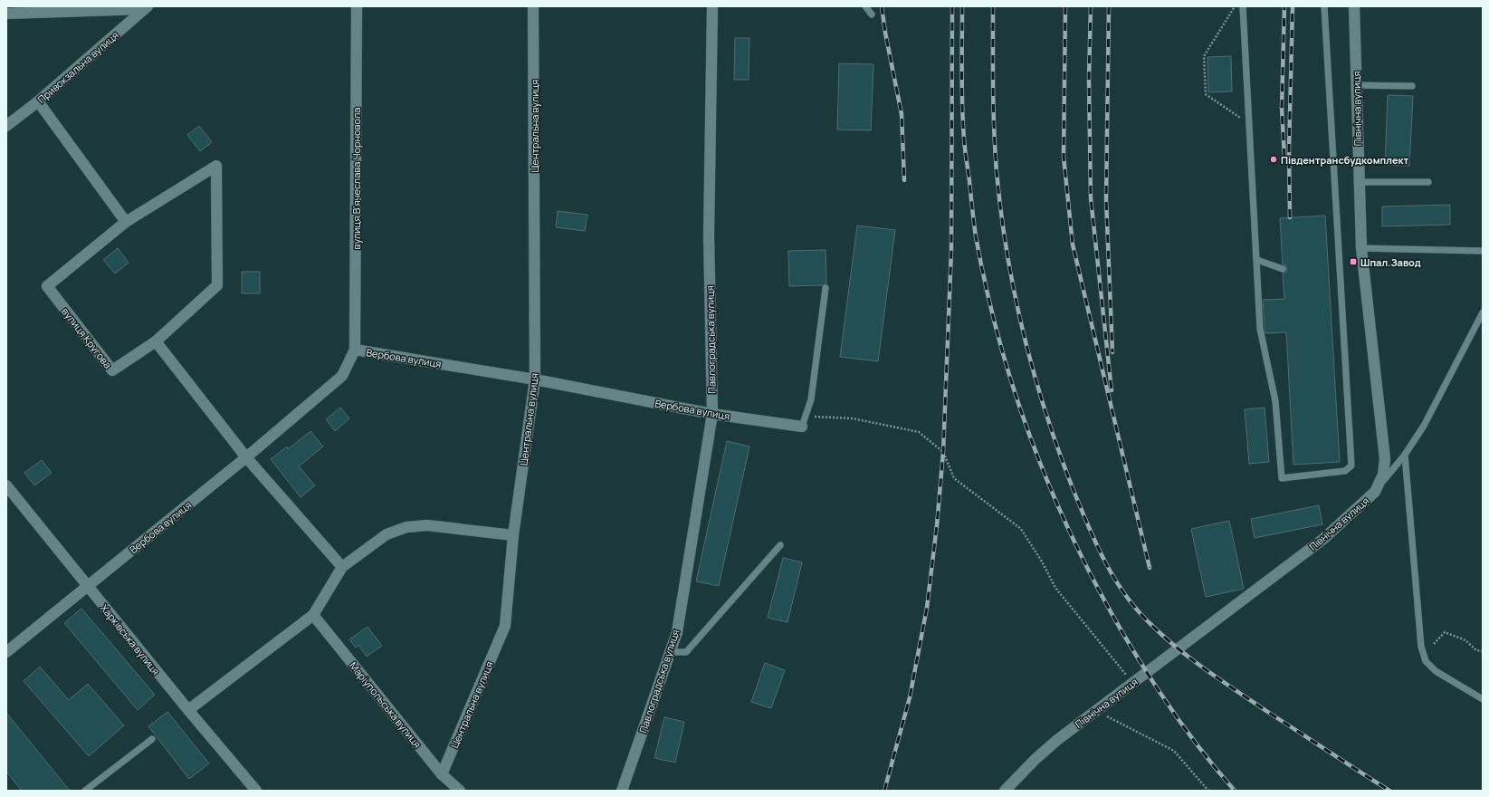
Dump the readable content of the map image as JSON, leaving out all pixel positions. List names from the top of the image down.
{
  "streets": {
    "street": [
      "Привокзальна вулиця",
      "Північна вулиця",
      "Центральна вулиця",
      "вулиця В'ячеслава Чорновола",
      "вулиця Кругова",
      "Павлоградська вулиця",
      "Вербова вулиця",
      "Харківська вулиця",
      "Маріупольська вулиця"
    ]
  },
  "crossings": [
    ["Центральна вулиця", "Вербова вулиця"],
    ["Центральна вулиця", "Маріупольська вулиця"],
    ["вулиця В'ячеслава Чорновола", "Вербова вулиця"],
    ["Павлоградська вулиця", "Вербова вулиця"],
    ["Вербова вулиця", "Харківська вулиця"]
  ],
  "places": {
    "other": ["Південтрансбудкомплект"],
    "transit": ["Шпал.Завод"]
  }
}
